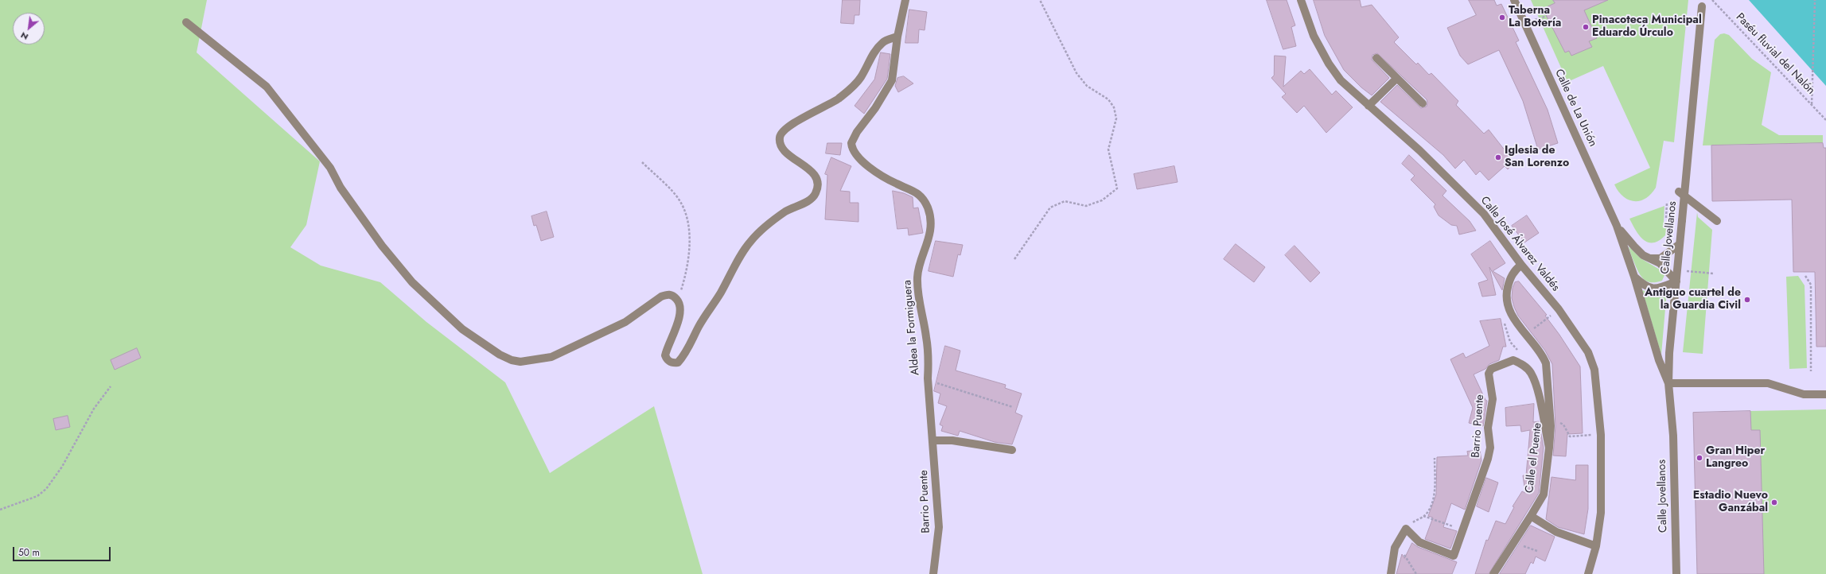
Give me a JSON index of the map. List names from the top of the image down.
{
  "streets": {
    "street": [
      "Calle de La Unión",
      "Calle Jovellanos",
      "Calle José Álvarez Valdés",
      "Aldea la Formiguera",
      "Barrio Puente",
      "Calle el Puente"
    ],
    "path": ["Paséu fluvial del Nalón"]
  },
  "crossings": [
    ["Calle de La Unión", "Calle Jovellanos"],
    ["Calle José Álvarez Valdés", "Calle el Puente"],
    ["Aldea la Formiguera", "Barrio Puente"],
    ["Barrio Puente", "Calle el Puente"]
  ],
  "places": [
    "Taberna La Botería",
    "Pinacoteca Municipal Eduardo Úrculo",
    "Iglesia de San Lorenzo",
    "Antiguo cuartel de la Guardia Civil",
    "Gran Hiper Langreo",
    "Estadio Nuevo Ganzábal"
  ],
  "scale_bar": "50 m",
  "north": "bottom left"
}
